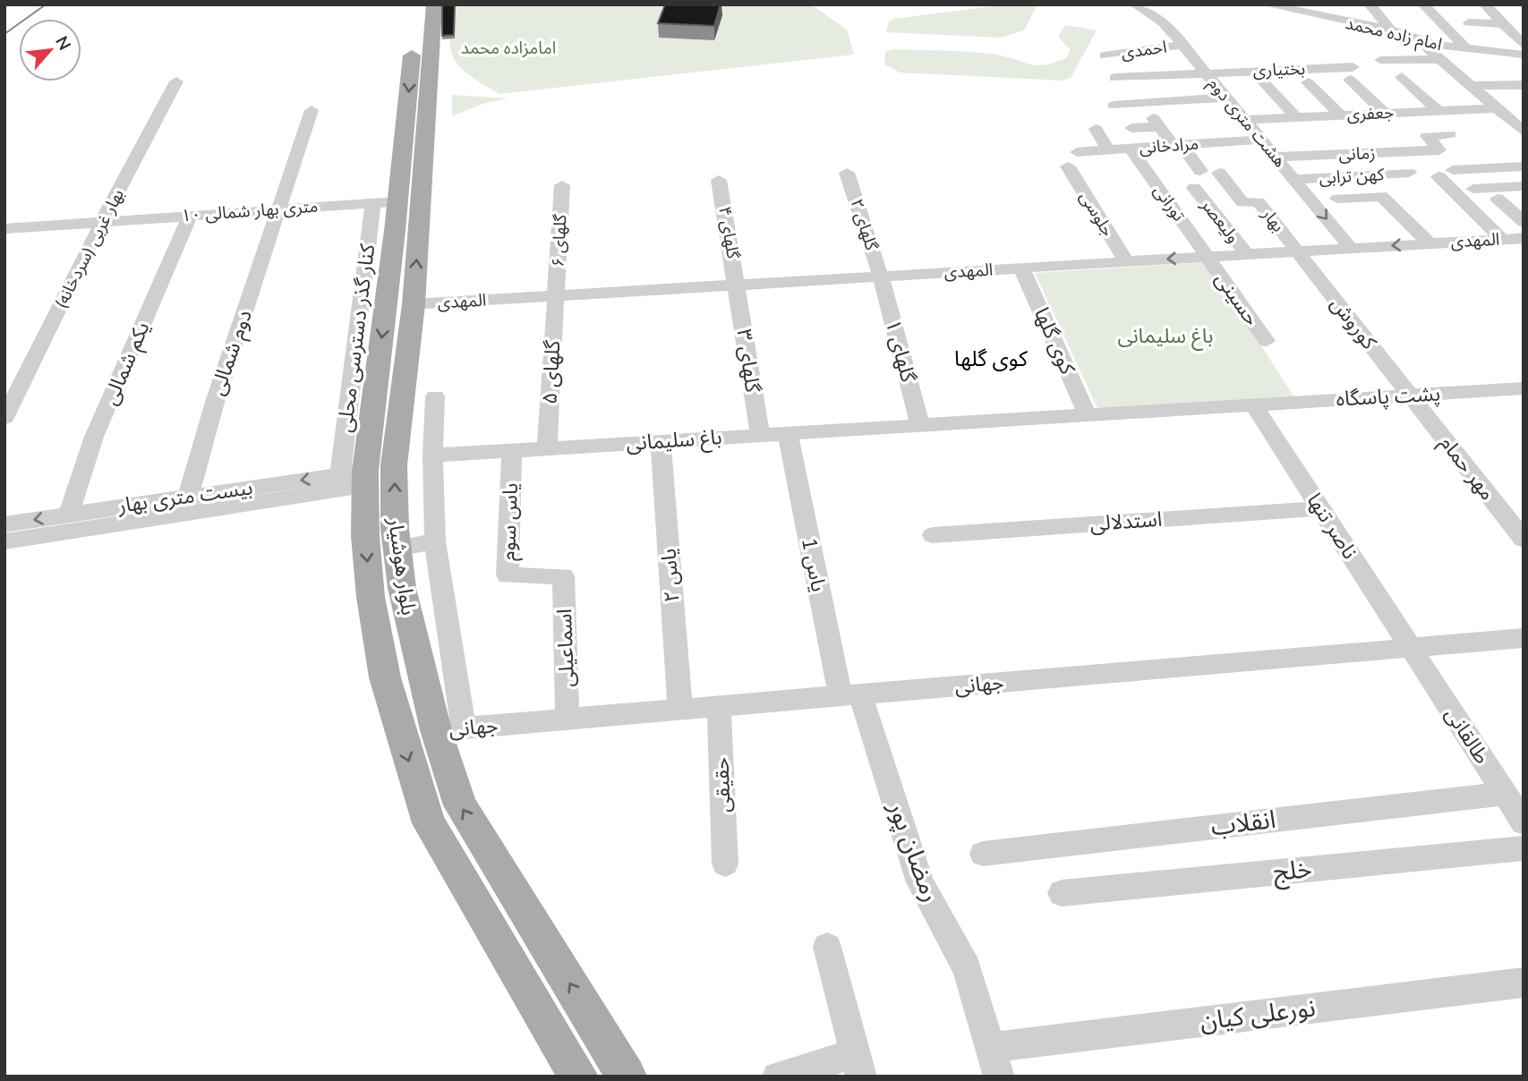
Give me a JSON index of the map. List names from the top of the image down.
{
  "streets": {
    "main road": ["بلوار هوشیار"],
    "street": [
      "امام زاده محمد",
      "احمدی",
      "بختیاری",
      "جعفری",
      "هشت متری دوم",
      "مرادخانی",
      "زمانی",
      "کهن ترابی",
      "تورانی",
      "۱۰ متری بهار شمالی",
      "جلوسی",
      "بهار",
      "ولیعصر",
      "گلهای ۲",
      "گلهای ۴",
      "گلهای ۶",
      "المهدی",
      "بهار غربی (سردخانه)",
      "حسینی",
      "کوروش",
      "کوی گلها",
      "گلهای ۱",
      "دوم شمالی",
      "گلهای ۳",
      "یکم شمالی",
      "گلهای ۵",
      "پشت پاسگاه",
      "باغ سلیمانی",
      "مهر حمام",
      "بیست متری بهار",
      "یاس سوم",
      "استدلالی",
      "ناصر تنها",
      "یاس 1",
      "یاس ۲",
      "اسماعیلی",
      "جهانی",
      "طالقانی",
      "حقیقی",
      "انقلاب",
      "رمضان پور",
      "خلج",
      "نورعلی کیان"
    ]
  },
  "crossings": [
    ["احمدی", "هشت متری دوم"],
    ["بختیاری", "جعفری"],
    ["بختیاری", "هشت متری دوم"],
    ["جعفری", "هشت متری دوم"],
    ["هشت متری دوم", "مرادخانی"],
    ["هشت متری دوم", "زمانی"],
    ["هشت متری دوم", "کهن ترابی"],
    ["هشت متری دوم", "المهدی"],
    ["مرادخانی", "تورانی"],
    ["مرادخانی", "جلوسی"],
    ["تورانی", "المهدی"],
    ["تورانی", "حسینی"],
    ["۱۰ متری بهار شمالی", "بهار غربی (سردخانه)"],
    ["۱۰ متری بهار شمالی", "دوم شمالی"],
    ["۱۰ متری بهار شمالی", "یکم شمالی"],
    ["۱۰ متری بهار شمالی", "بلوار هوشیار"],
    ["جلوسی", "المهدی"],
    ["بهار", "المهدی"],
    ["بهار", "کوروش"],
    ["ولیعصر", "المهدی"],
    ["گلهای ۲", "المهدی"],
    ["گلهای ۲", "گلهای ۱"],
    ["گلهای ۴", "المهدی"],
    ["گلهای ۴", "گلهای ۳"],
    ["گلهای ۶", "المهدی"],
    ["گلهای ۶", "گلهای ۵"],
    ["المهدی", "حسینی"],
    ["المهدی", "کوروش"],
    ["المهدی", "کوی گلها"],
    ["المهدی", "گلهای ۱"],
    ["المهدی", "گلهای ۳"],
    ["المهدی", "گلهای ۵"],
    ["المهدی", "بلوار هوشیار"],
    ["کوروش", "پشت پاسگاه"],
    ["کوروش", "مهر حمام"],
    ["کوی گلها", "باغ سلیمانی"],
    ["گلهای ۱", "باغ سلیمانی"],
    ["دوم شمالی", "بیست متری بهار"],
    ["گلهای ۳", "باغ سلیمانی"],
    ["یکم شمالی", "بیست متری بهار"],
    ["گلهای ۵", "باغ سلیمانی"],
    ["پشت پاسگاه", "باغ سلیمانی"],
    ["پشت پاسگاه", "مهر حمام"],
    ["پشت پاسگاه", "ناصر تنها"],
    ["باغ سلیمانی", "یاس سوم"],
    ["باغ سلیمانی", "ناصر تنها"],
    ["باغ سلیمانی", "یاس 1"],
    ["باغ سلیمانی", "یاس ۲"],
    ["بیست متری بهار", "بلوار هوشیار"],
    ["یاس سوم", "اسماعیلی"],
    ["استدلالی", "ناصر تنها"],
    ["ناصر تنها", "جهانی"],
    ["ناصر تنها", "طالقانی"],
    ["یاس 1", "جهانی"],
    ["یاس 1", "رمضان پور"],
    ["بلوار هوشیار", "جهانی"],
    ["یاس ۲", "جهانی"],
    ["اسماعیلی", "جهانی"],
    ["جهانی", "طالقانی"],
    ["جهانی", "حقیقی"],
    ["جهانی", "رمضان پور"],
    ["طالقانی", "انقلاب"],
    ["رمضان پور", "نورعلی کیان"]
  ],
  "districts": ["کوی گلها"],
  "parks": ["امامزاده محمد", "باغ سلیمانی"],
  "north": "top right"
}
